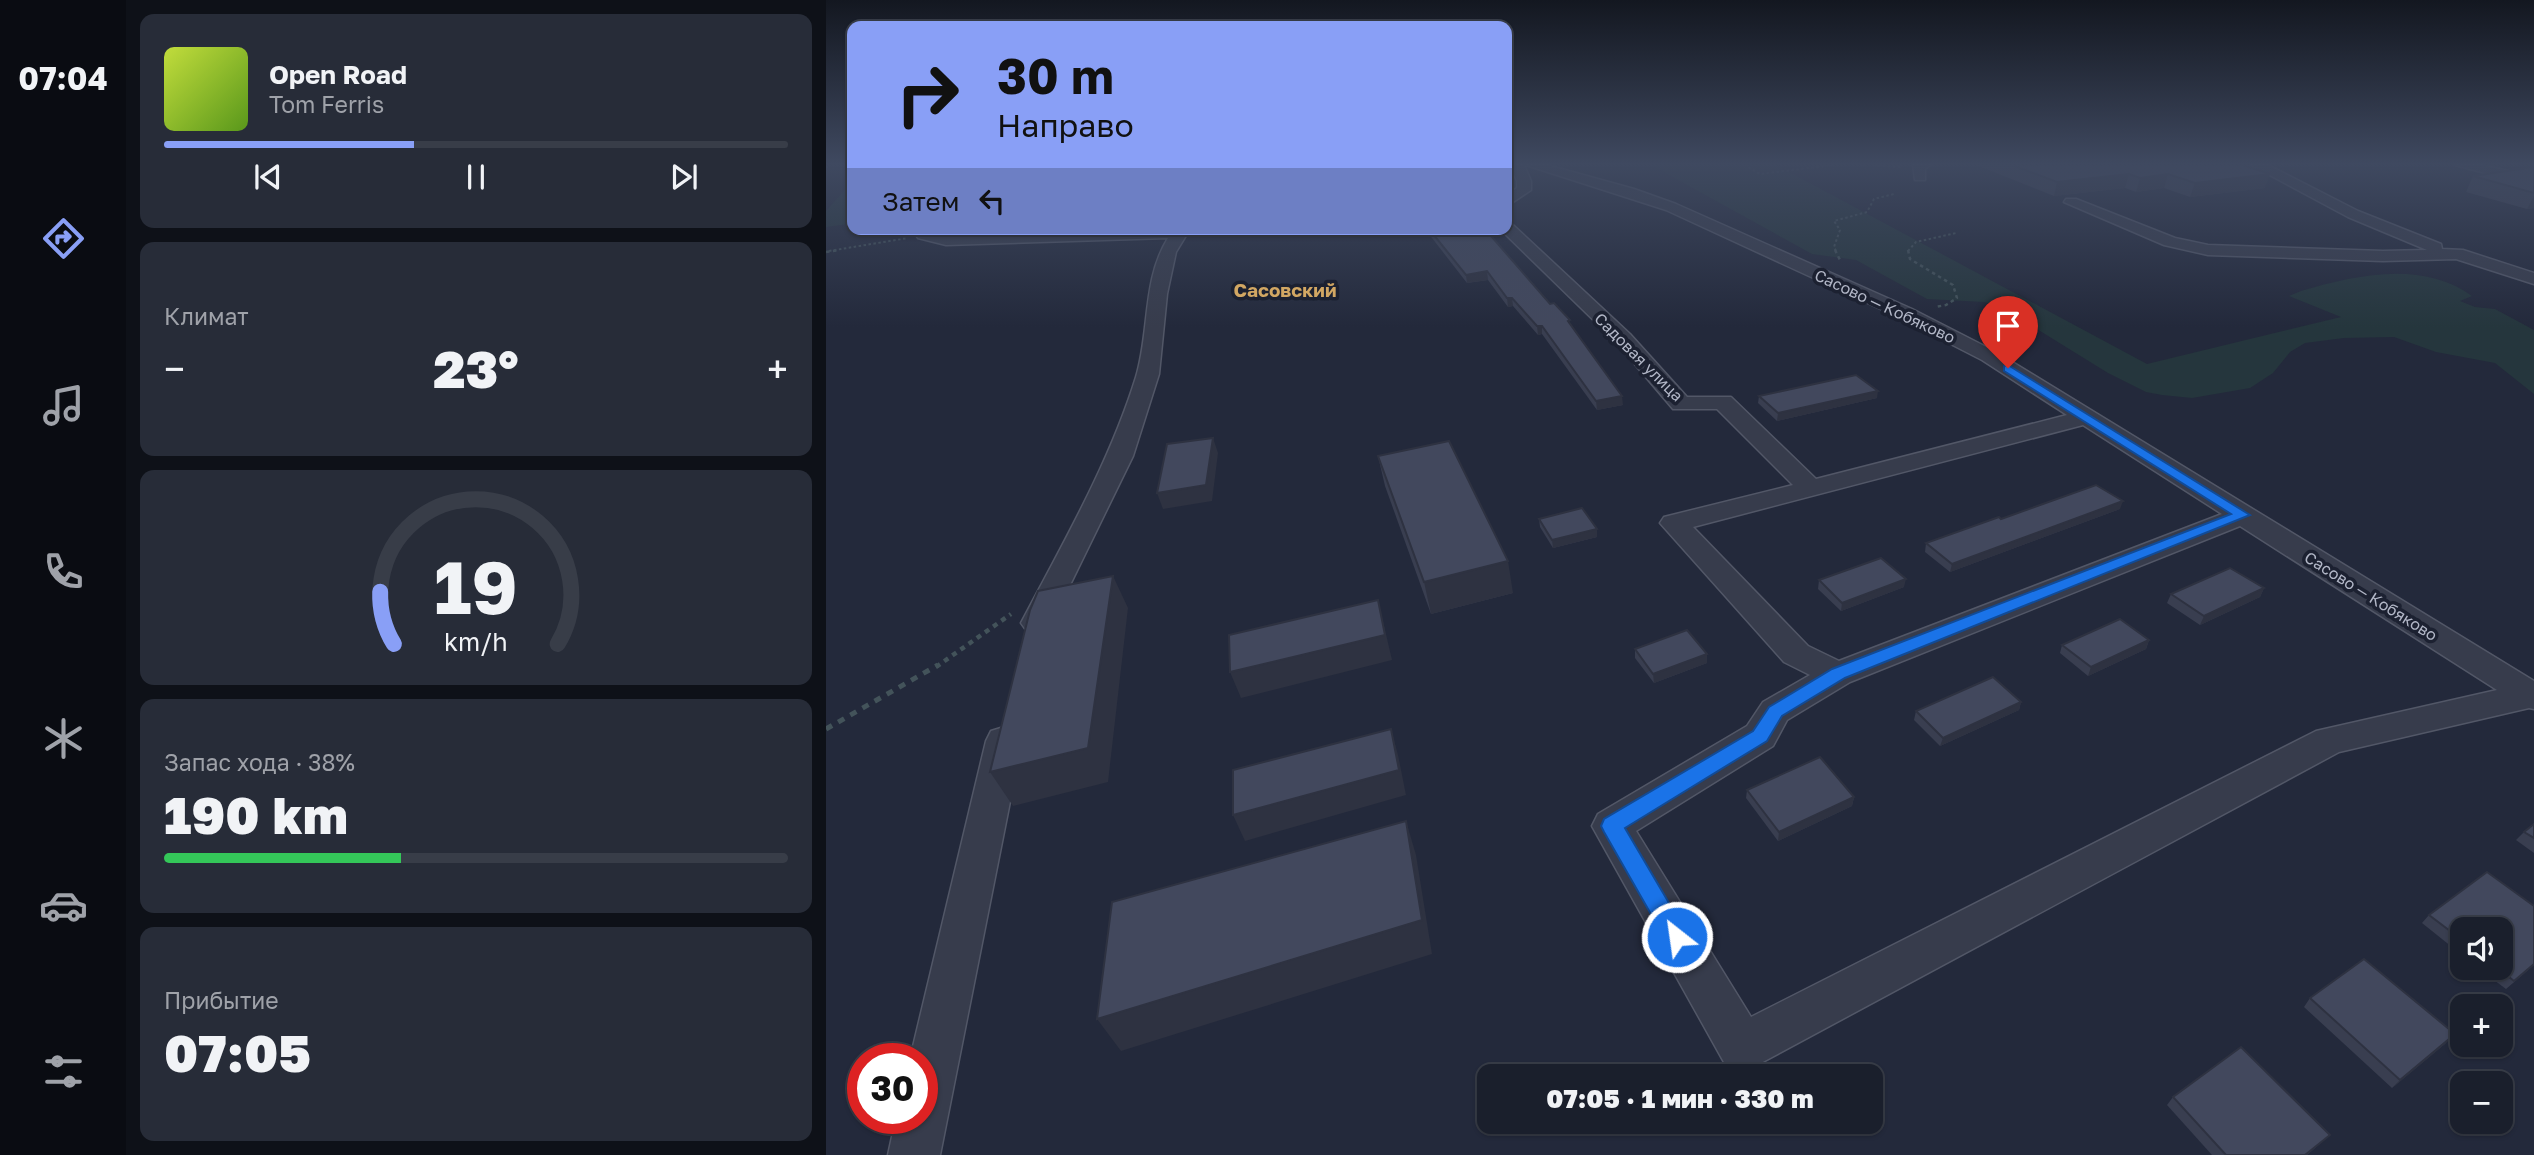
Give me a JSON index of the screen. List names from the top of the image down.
{
  "streets": {
    "street": ["Сасово — Кобяково", "Садовая улица"]
  },
  "districts": ["Сасовский"],
  "page": {
    "tabs": "07:04",
    "turn": ["30 m", "Направо"],
    "song": ["Open Road", "Tom Ferris"],
    "then": "Затем",
    "tile": [
      "Климат",
      ["Запас хода · 38%", "190 km"],
      ["Прибытие", "07:05"]
    ],
    "heat": ["−", "23°", "+"],
    "map_buttons": ["+", "−"],
    "limit": "30",
    "trip": "07:05 · 1 мин · 330 m",
    "gauge": ["19", "km/h"]
  }
}
